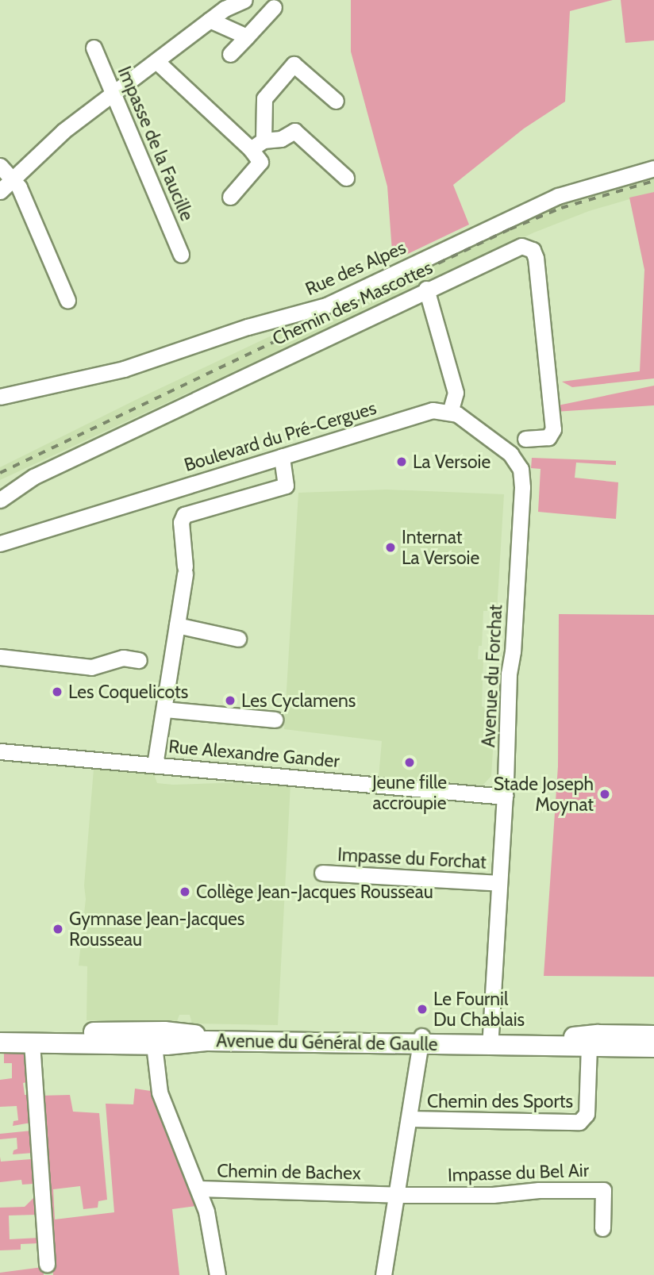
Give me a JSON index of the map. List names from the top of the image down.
{
  "streets": {
    "main road": ["Avenue du Général de Gaulle"],
    "street": [
      "Impasse de la Faucille",
      "Rue des Alpes",
      "Chemin des Mascottes",
      "Boulevard du Pré-Cergues",
      "Avenue du Forchat",
      "Rue Alexandre Gander",
      "Impasse du Forchat",
      "Chemin des Sports",
      "Chemin de Bachex",
      "Impasse du Bel Air"
    ]
  },
  "crossings": [
    ["Boulevard du Pré-Cergues", "Avenue du Forchat"],
    ["Avenue du Forchat", "Rue Alexandre Gander"],
    ["Avenue du Forchat", "Impasse du Forchat"],
    ["Avenue du Forchat", "Avenue du Général de Gaulle"],
    ["Avenue du Général de Gaulle", "Chemin des Sports"],
    ["Avenue du Général de Gaulle", "Chemin de Bachex"],
    ["Chemin de Bachex", "Impasse du Bel Air"]
  ],
  "places": [
    "La Versoie",
    "Internat La Versoie",
    "Les Coquelicots",
    "Les Cyclamens",
    "Jeune fille accroupie",
    "Stade Joseph Moynat",
    "Collège Jean-Jacques Rousseau",
    "Gymnase Jean-Jacques Rousseau",
    "Le Fournil Du Chablais"
  ]
}
